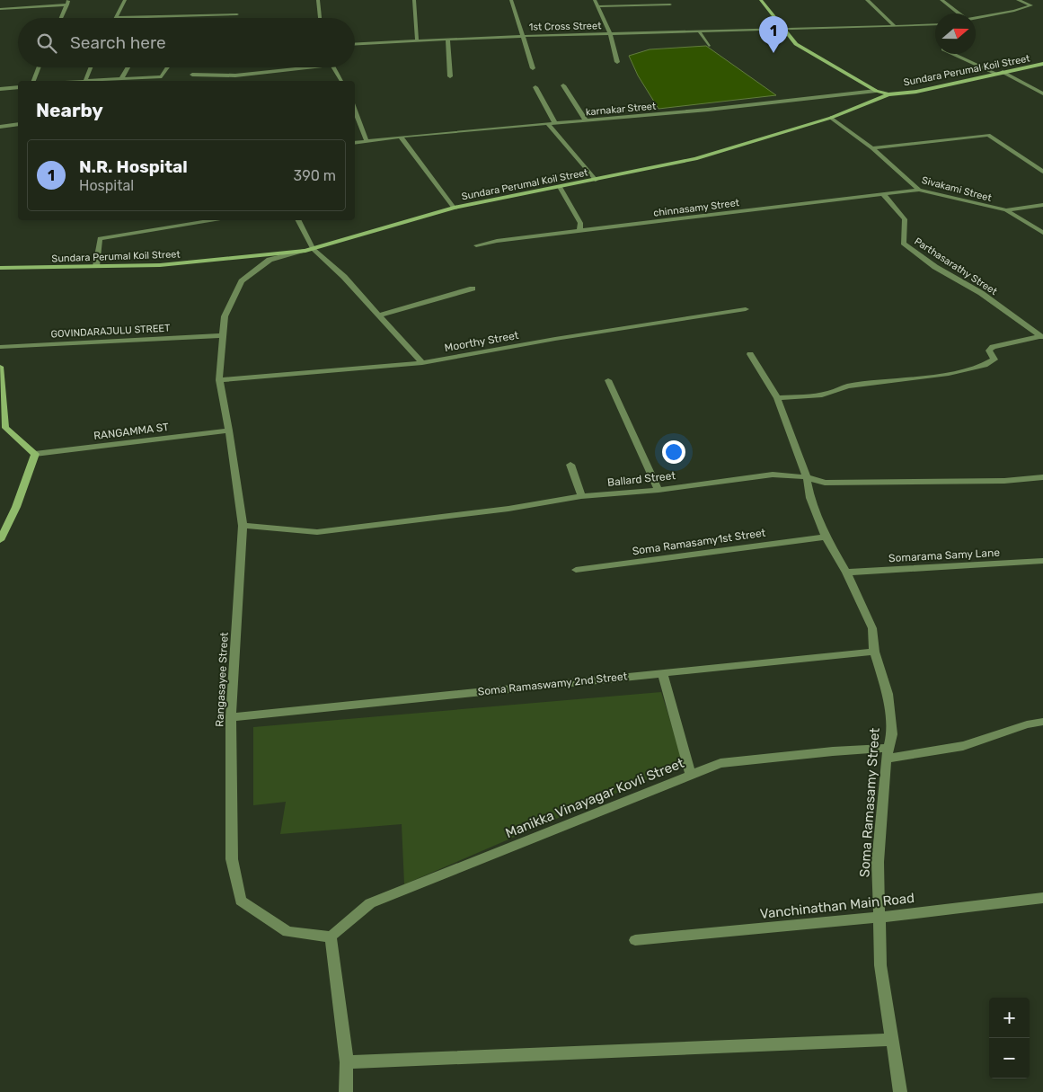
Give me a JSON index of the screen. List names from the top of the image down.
{
  "streets": {
    "street": [
      "1st Cross Street",
      "Sundara Perumal Koil Street",
      "karnakar Street",
      "Sivakami Street",
      "chinnasamy Street",
      "Parthasarathy Street",
      "GOVINDARAJULU STREET",
      "Moorthy Street",
      "RANGAMMA ST",
      "Ballard Street",
      "Soma Ramasamy1st Street",
      "Somarama Samy Lane",
      "Rangasayee Street",
      "Soma Ramaswamy 2nd Street",
      "Manikka Vinayagar Kovli Street",
      "Soma Ramasamy Street",
      "Vanchinathan Main Road"
    ]
  },
  "crossings": [
    ["Sundara Perumal Koil Street", "Sivakami Street"],
    ["Sundara Perumal Koil Street", "Rangasayee Street"],
    ["Sivakami Street", "chinnasamy Street"],
    ["chinnasamy Street", "Parthasarathy Street"],
    ["GOVINDARAJULU STREET", "Rangasayee Street"],
    ["Moorthy Street", "Rangasayee Street"],
    ["RANGAMMA ST", "Rangasayee Street"],
    ["Ballard Street", "Rangasayee Street"],
    ["Ballard Street", "Soma Ramasamy Street"],
    ["Soma Ramasamy1st Street", "Soma Ramasamy Street"],
    ["Somarama Samy Lane", "Soma Ramasamy Street"],
    ["Rangasayee Street", "Soma Ramaswamy 2nd Street"],
    ["Rangasayee Street", "Manikka Vinayagar Kovli Street"],
    ["Soma Ramaswamy 2nd Street", "Soma Ramasamy Street"],
    ["Manikka Vinayagar Kovli Street", "Soma Ramasamy Street"],
    ["Soma Ramasamy Street", "Vanchinathan Main Road"]
  ],
  "north": "right",
  "page": {
    "pins": "1",
    "search": "Search here",
    "heading": "Nearby",
    "list": [
      {
        "mark": "1",
        "name": "N.R. Hospital",
        "note": "Hospital",
        "value": "390 m"
      }
    ],
    "map_buttons": ["+", "−"]
  }
}
